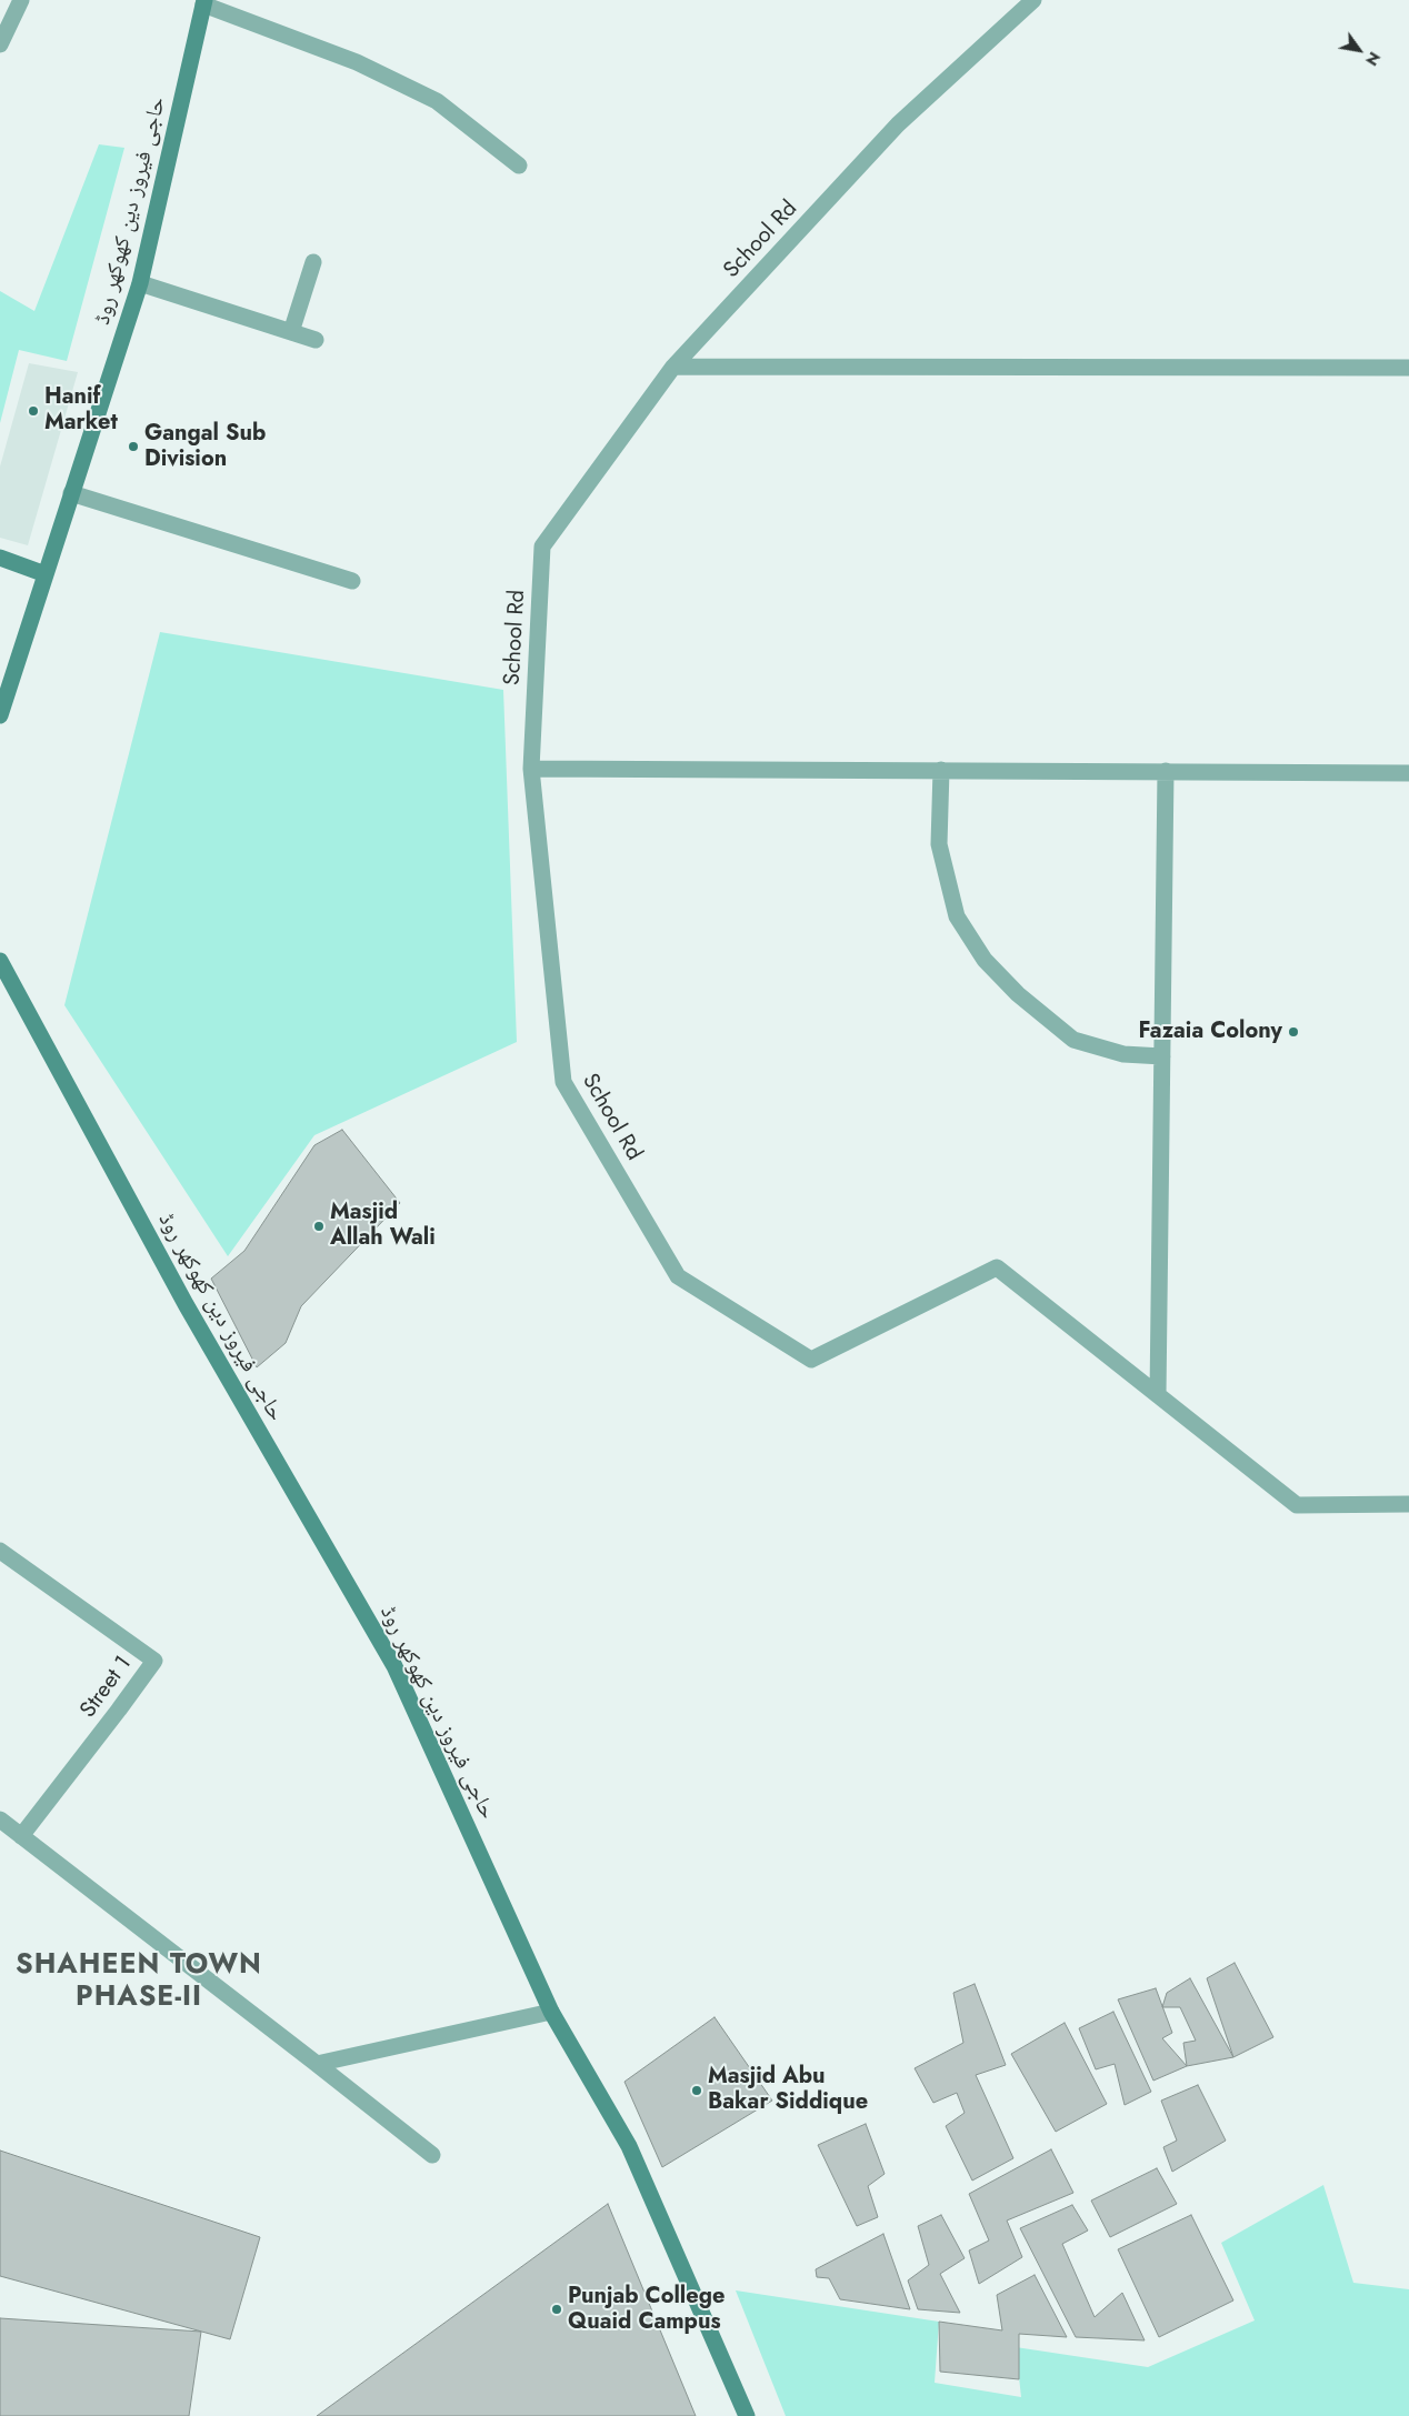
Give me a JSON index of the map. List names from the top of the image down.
{
  "streets": {
    "street": ["حاجی فیروز دین کھوکھر روڈ", "School Rd", "Street 1"]
  },
  "districts": ["SHAHEEN TOWN PHASE-II"],
  "places": [
    "Hanif Market",
    "Gangal Sub Division",
    "Fazaia Colony",
    "Masjid Allah Wali",
    "Masjid Abu Bakar Siddique",
    "Punjab College Quaid Campus"
  ],
  "north": "bottom right"
}
